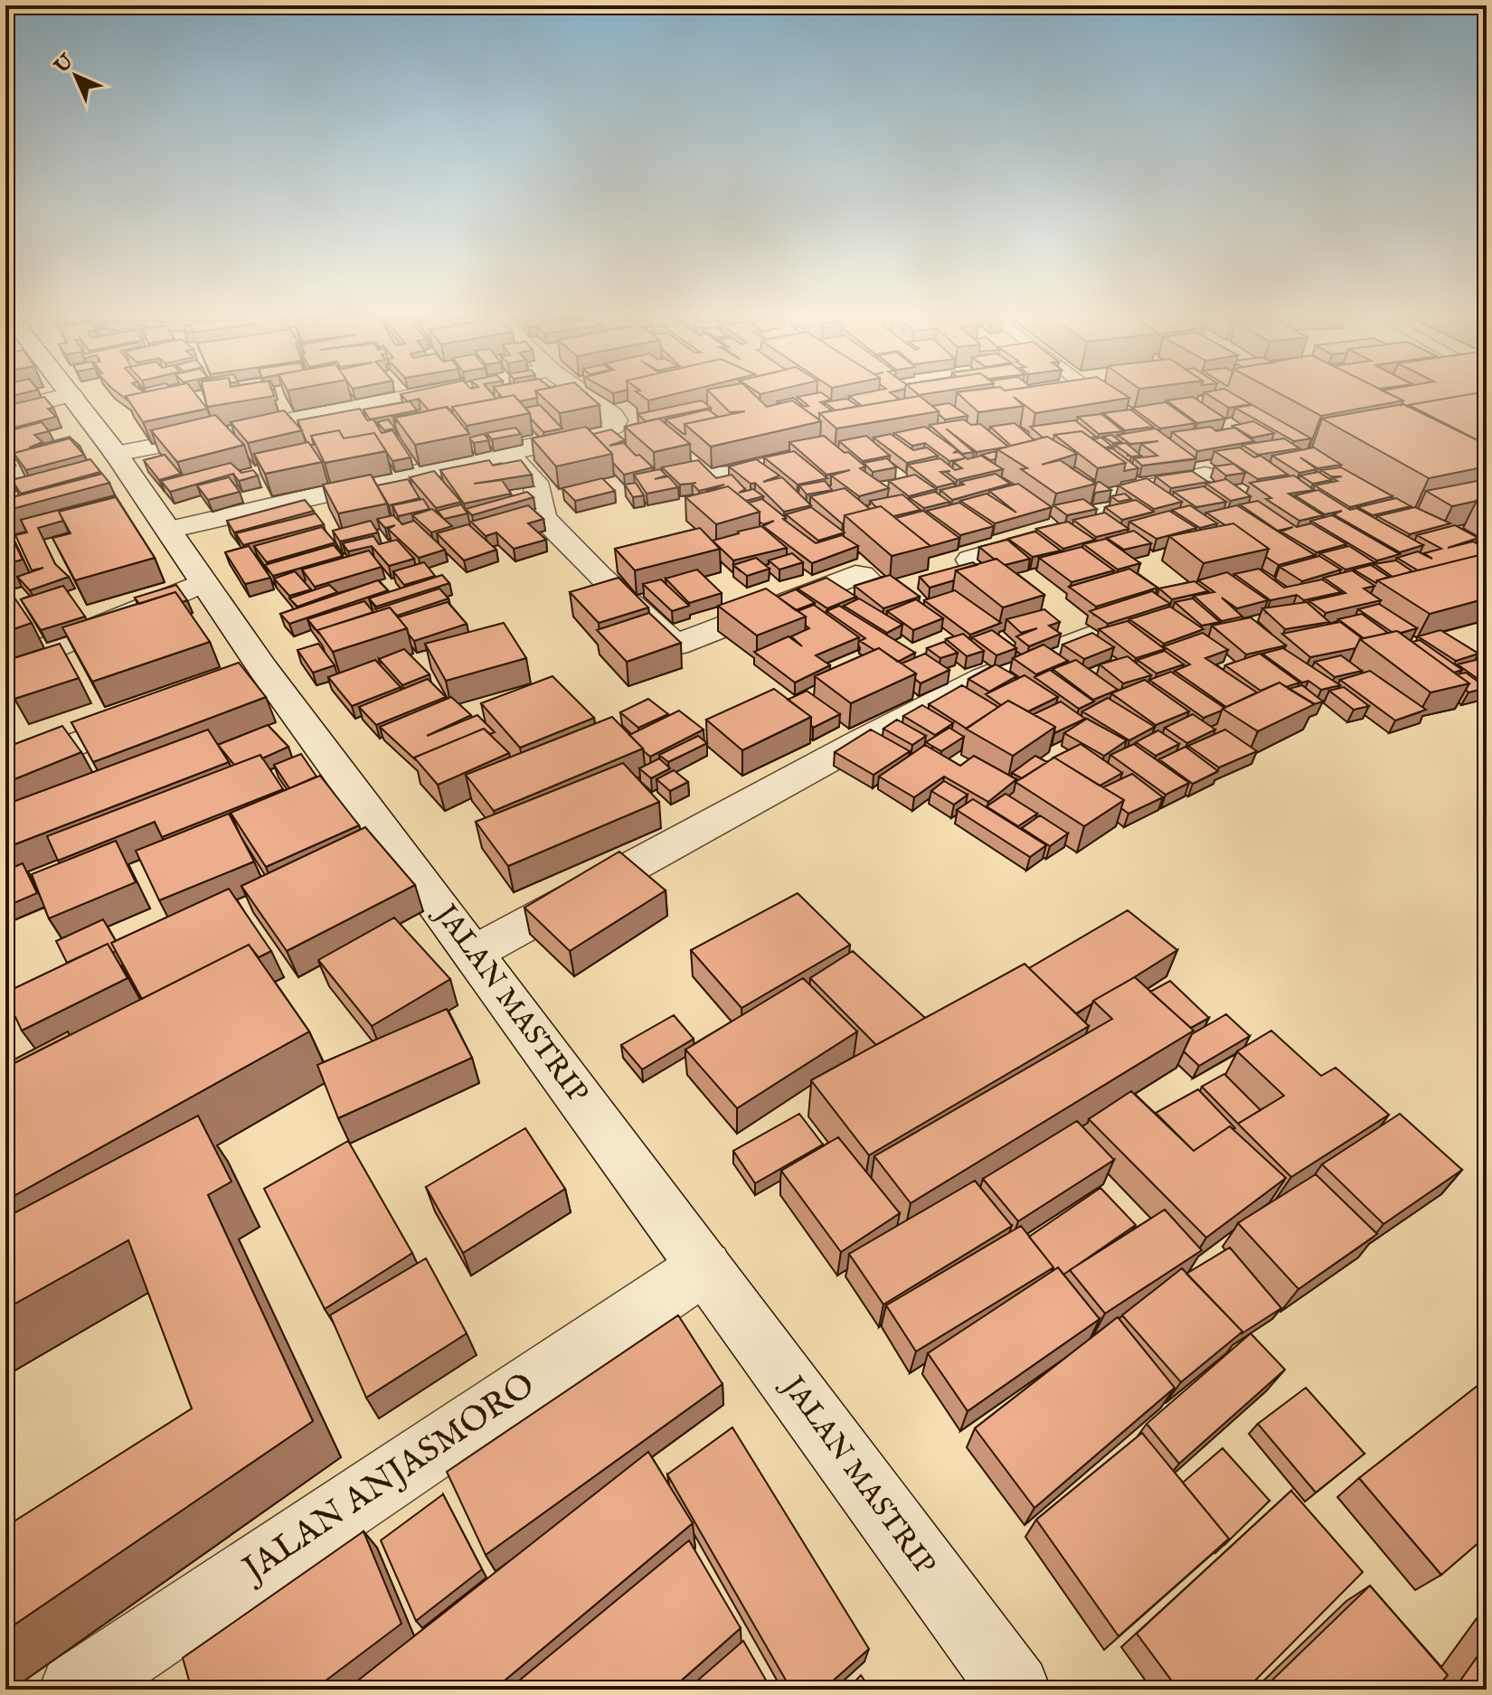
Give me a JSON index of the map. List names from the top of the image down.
{
  "streets": {
    "street": ["JALAN MASTRIP", "JALAN ANJASMORO"]
  },
  "crossings": [
    ["JALAN MASTRIP", "JALAN ANJASMORO"]
  ],
  "north": "top left"
}
